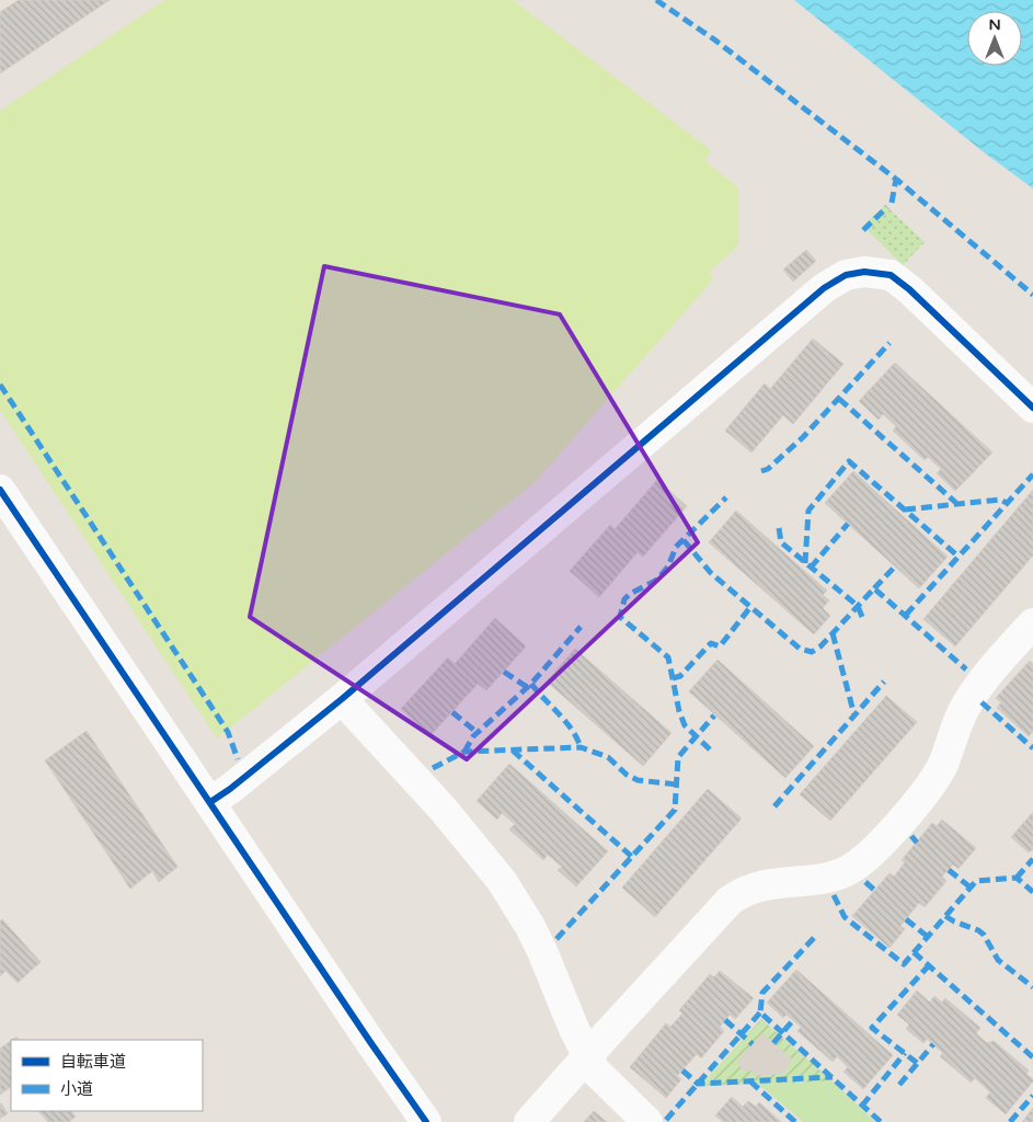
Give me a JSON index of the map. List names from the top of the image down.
{
  "legend": ["自転車道", "小道"],
  "north": "top"
}
